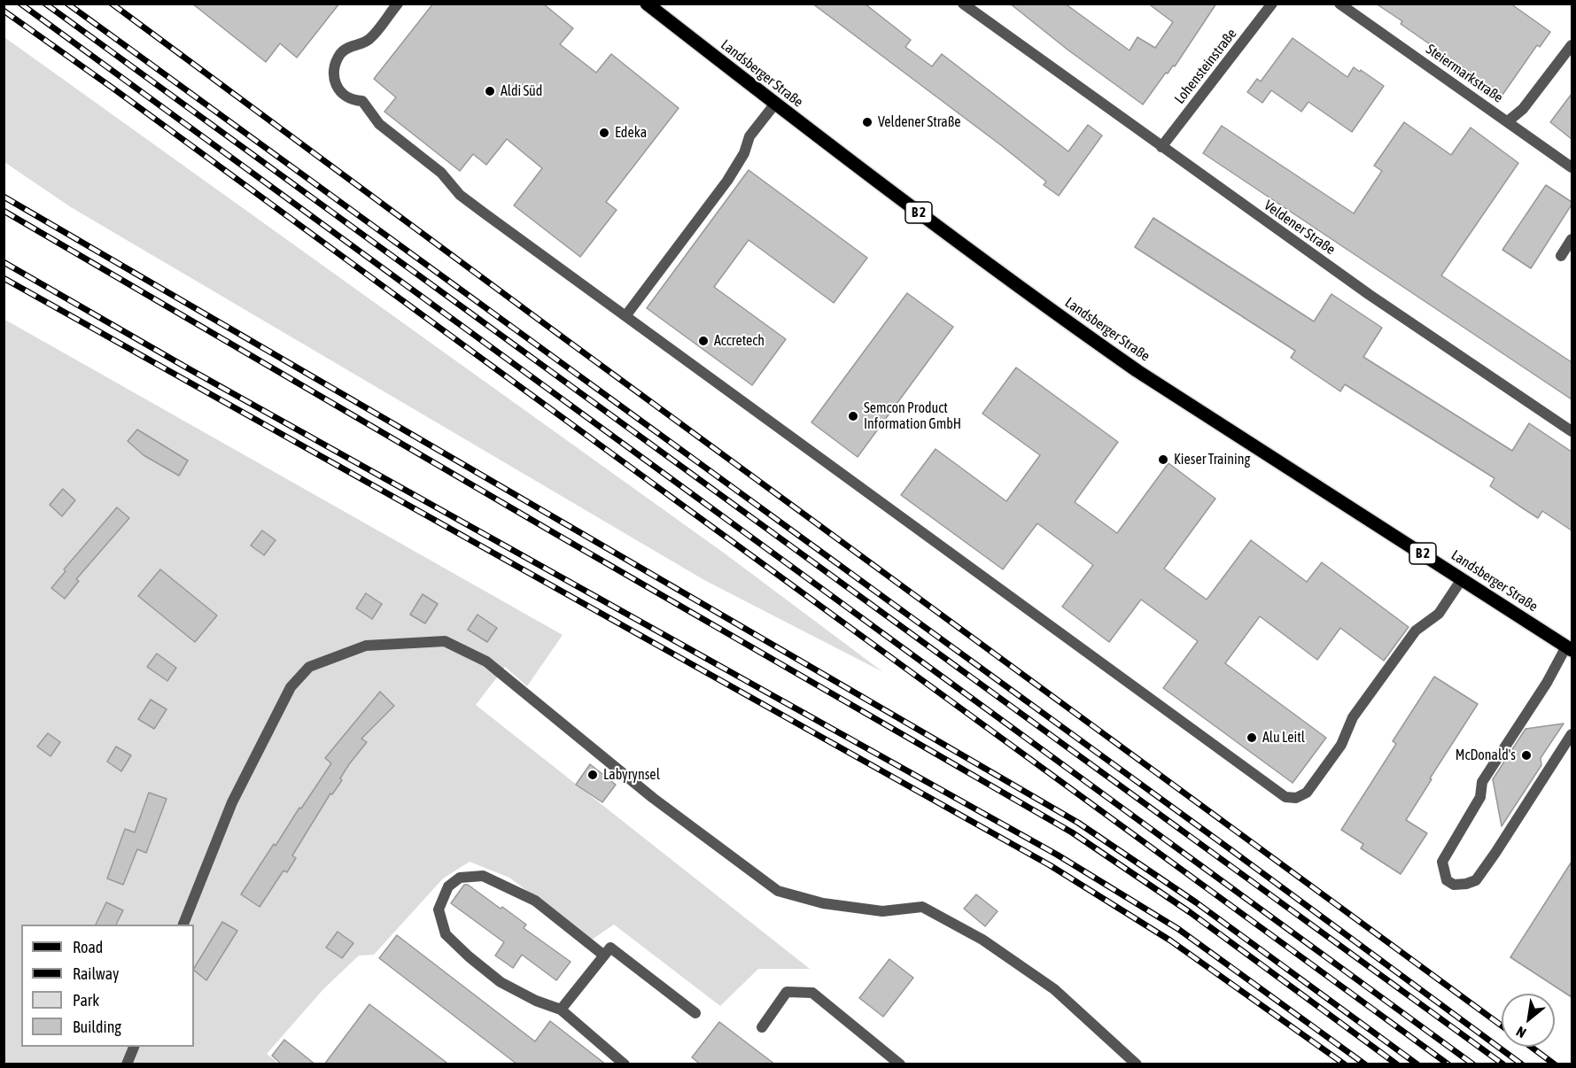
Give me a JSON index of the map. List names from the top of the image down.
{
  "streets": {
    "main road": ["Landsberger Straße", "B 2"],
    "street": ["Lohensteinstraße", "Steiermarkstraße", "Veldener Straße"]
  },
  "crossings": [
    ["Lohensteinstraße", "Veldener Straße"]
  ],
  "places": [
    "Aldi Süd",
    "Veldener Straße",
    "Edeka",
    "Accretech",
    "Semcon Product Information GmbH",
    "Kieser Training",
    "Alu Leitl",
    "McDonald's",
    "Labyrynsel"
  ],
  "legend": [
    "Road",
    "Railway",
    "Park",
    "Building"
  ],
  "north": "bottom left"
}
